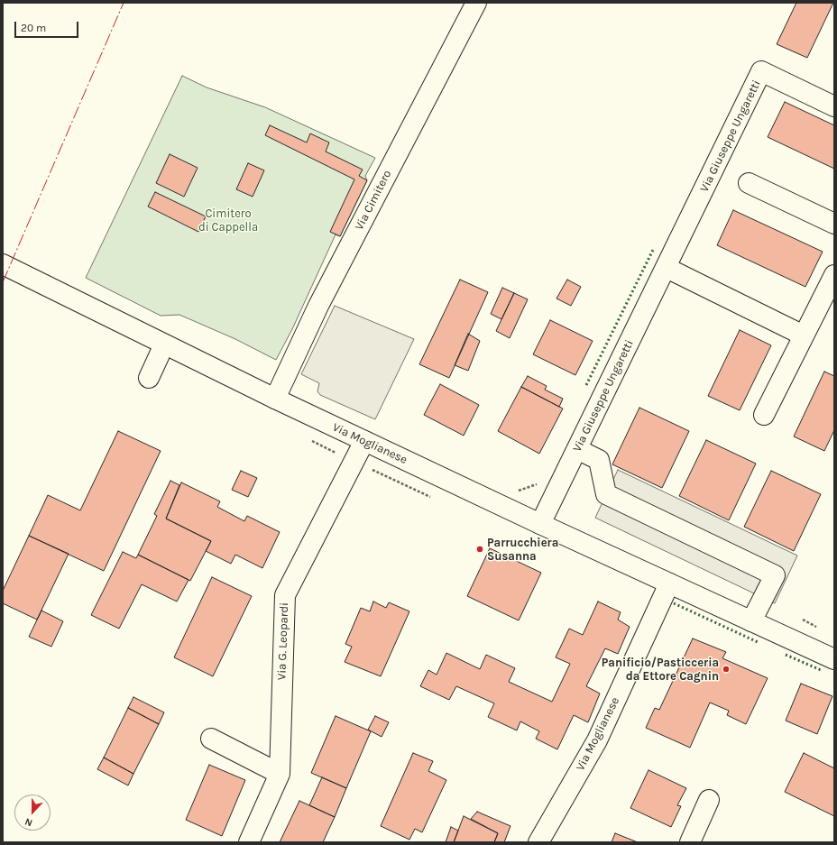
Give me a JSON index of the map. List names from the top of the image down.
{
  "streets": {
    "street": [
      "Via Giuseppe Ungaretti",
      "Via Cimitero",
      "Via Moglianese",
      "Via G. Leopardi"
    ]
  },
  "crossings": [
    ["Via Giuseppe Ungaretti", "Via Moglianese"],
    ["Via Cimitero", "Via Moglianese"],
    ["Via Moglianese", "Via G. Leopardi"]
  ],
  "parks": ["Cimitero di Cappella"],
  "places": ["Parrucchiera Susanna", "Panificio/Pasticceria da Ettore Cagnin"],
  "scale_bar": "20 m",
  "north": "bottom"
}
